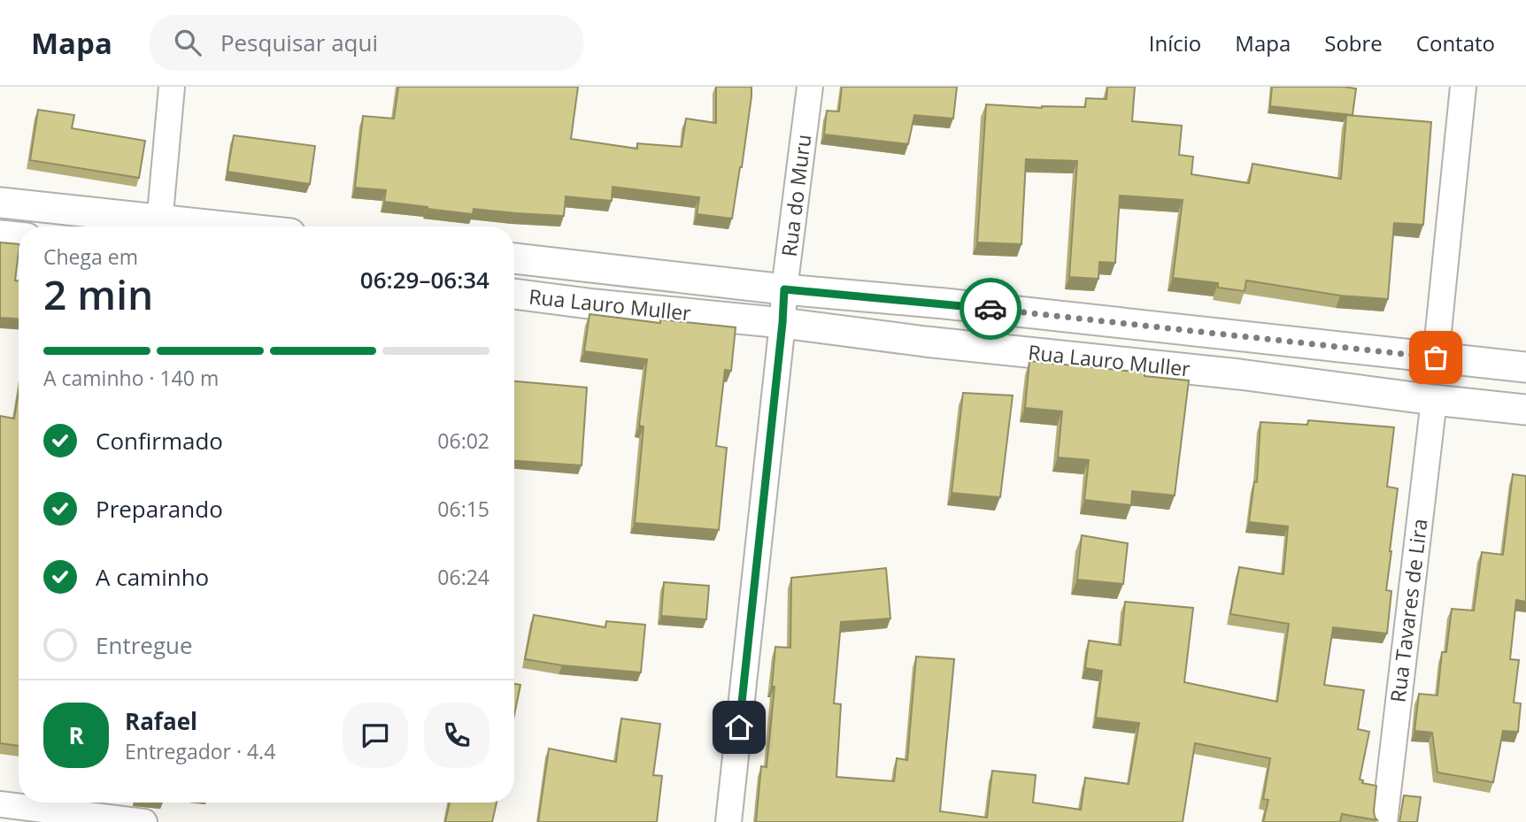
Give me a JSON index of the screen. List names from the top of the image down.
{
  "streets": {
    "street": ["Rua do Muru", "Rua Lauro Muller", "Rua Tavares de Lira"]
  },
  "crossings": [
    ["Rua do Muru", "Rua Lauro Muller"],
    ["Rua Lauro Muller", "Rua Tavares de Lira"]
  ],
  "page": {
    "header": "Mapa",
    "search": "Pesquisar aqui",
    "nav": [
      "Início",
      "Mapa",
      "Sobre",
      "Contato"
    ],
    "heading": ["2 min", "Chega em", "06:29–06:34"],
    "panel": ["Rafael", "Entregador · 4.4"],
    "bar": "A caminho · 140 m",
    "list": [
      ["Confirmado", "06:02"],
      ["Preparando", "06:15"],
      ["A caminho", "06:24"],
      "Entregue"
    ],
    "round": "R"
  }
}
